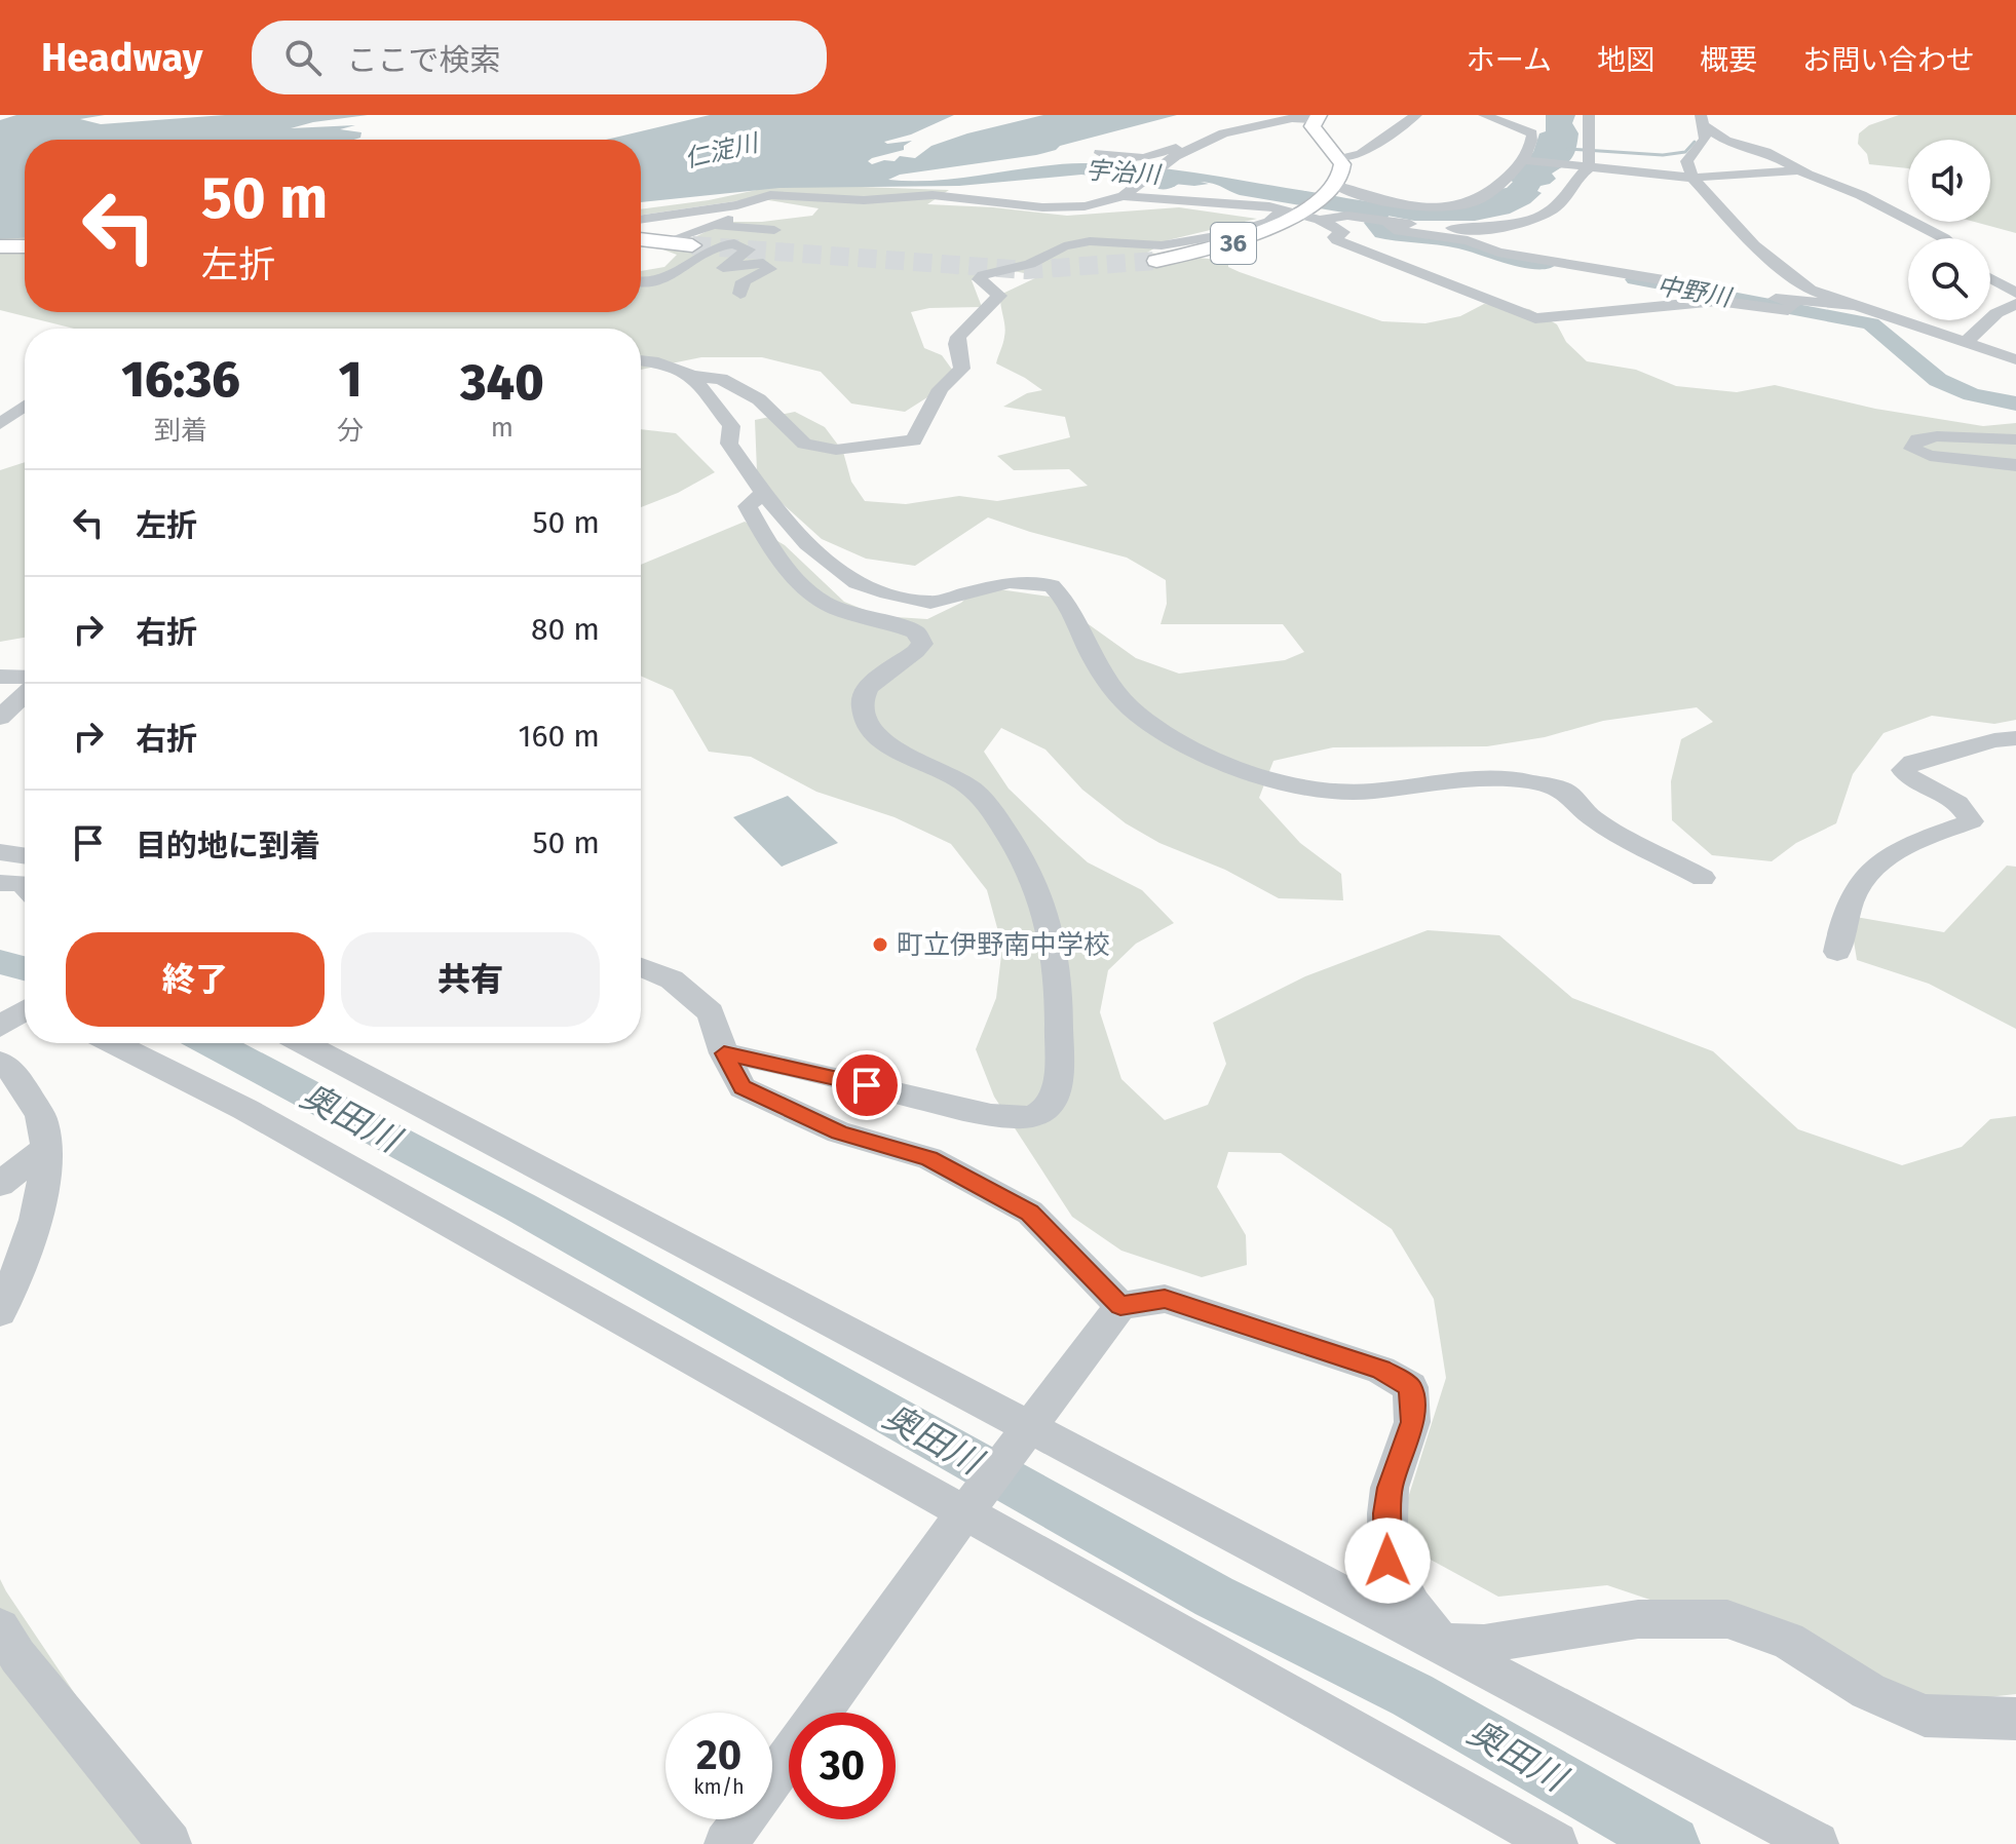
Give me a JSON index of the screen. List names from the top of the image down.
{
  "streets": {
    "main road": ["36"]
  },
  "water": [
    "仁淀川",
    "宇治川",
    "中野川",
    "奥田川"
  ],
  "places": ["町立伊野南中学校"],
  "page": {
    "header": "Headway",
    "search": "ここで検索",
    "nav": [
      "ホーム",
      "地図",
      "概要",
      "お問い合わせ"
    ],
    "turn": ["50 m", "左折"],
    "eta": [
      "16:36",
      "到着",
      "1",
      "分",
      "340",
      "m"
    ],
    "list": [
      {
        "name": "左折",
        "value": "50 m"
      },
      {
        "name": "右折",
        "value": "80 m"
      },
      {
        "name": "右折",
        "value": "160 m"
      },
      {
        "name": "目的地に到着",
        "value": "50 m"
      }
    ],
    "buttons": ["終了", "共有"],
    "speed": "20 km/h",
    "limit": "30"
  }
}
